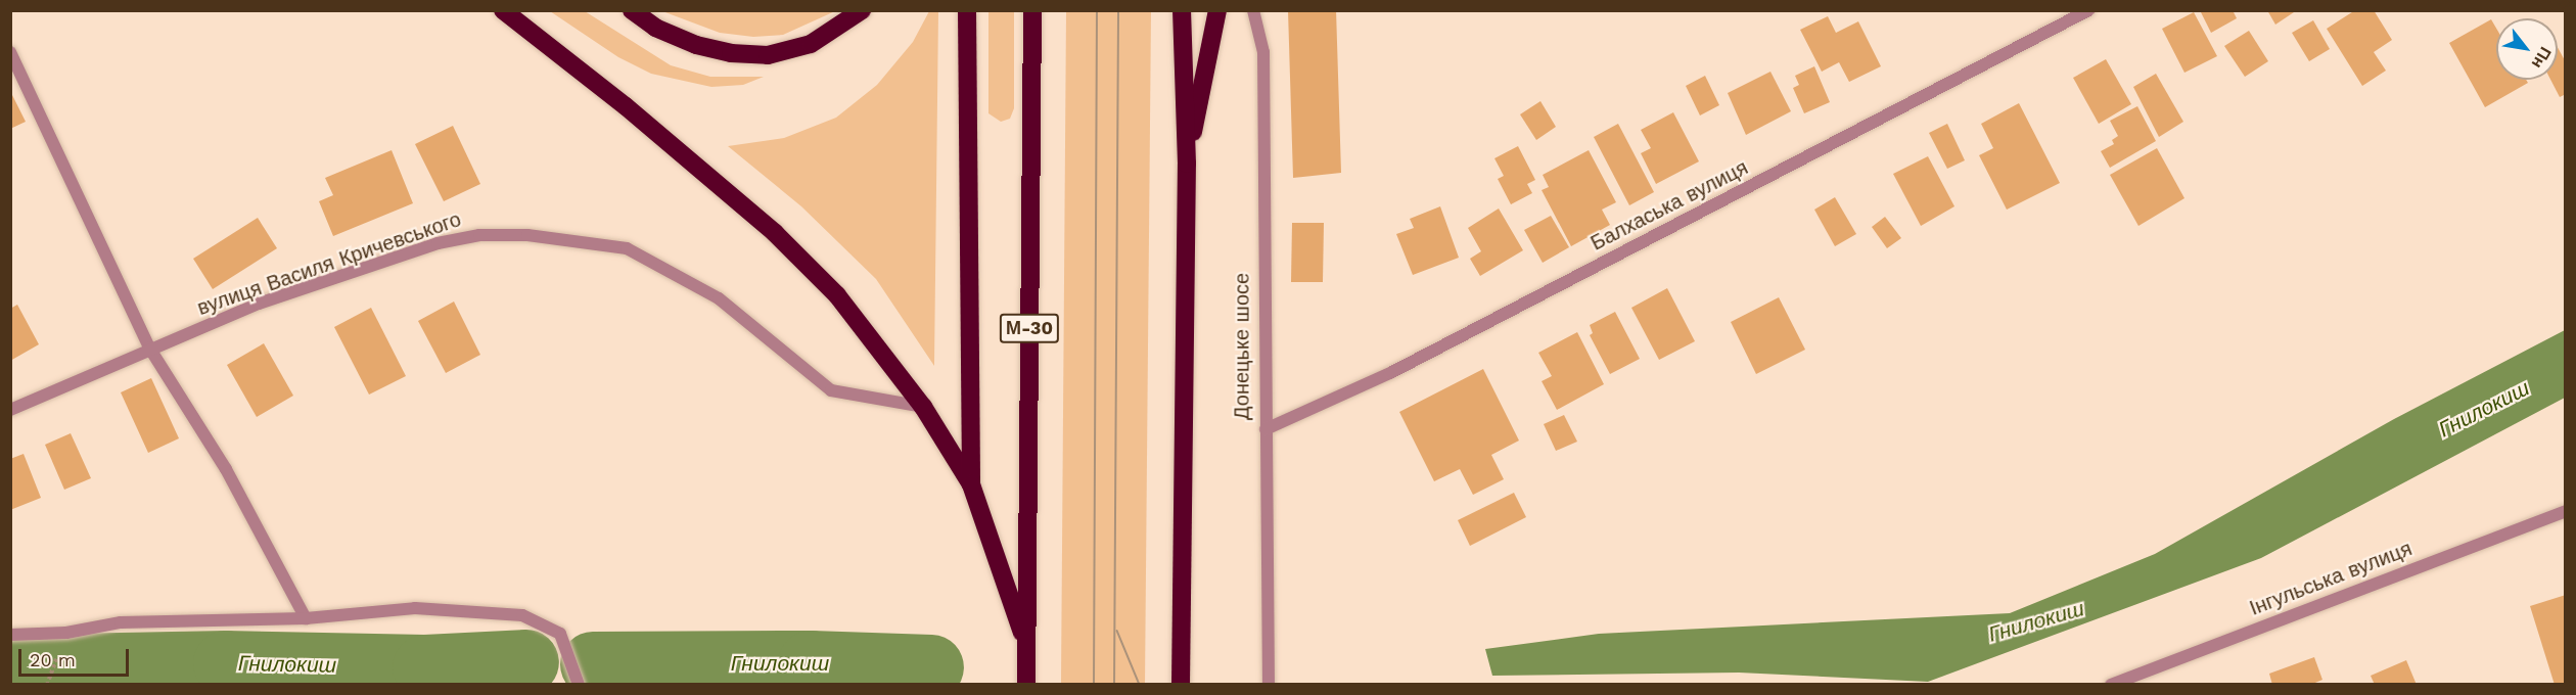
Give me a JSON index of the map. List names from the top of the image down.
{
  "streets": {
    "highway": ["М-30"],
    "street": [
      "Балхаська вулиця",
      "вулиця Василя Кричевського",
      "Донецьке шосе",
      "Інгульська вулиця"
    ]
  },
  "crossings": [
    ["Балхаська вулиця", "Донецьке шосе"]
  ],
  "water": ["Гнилокиш"],
  "scale_bar": "20 m",
  "north": "bottom right"
}
